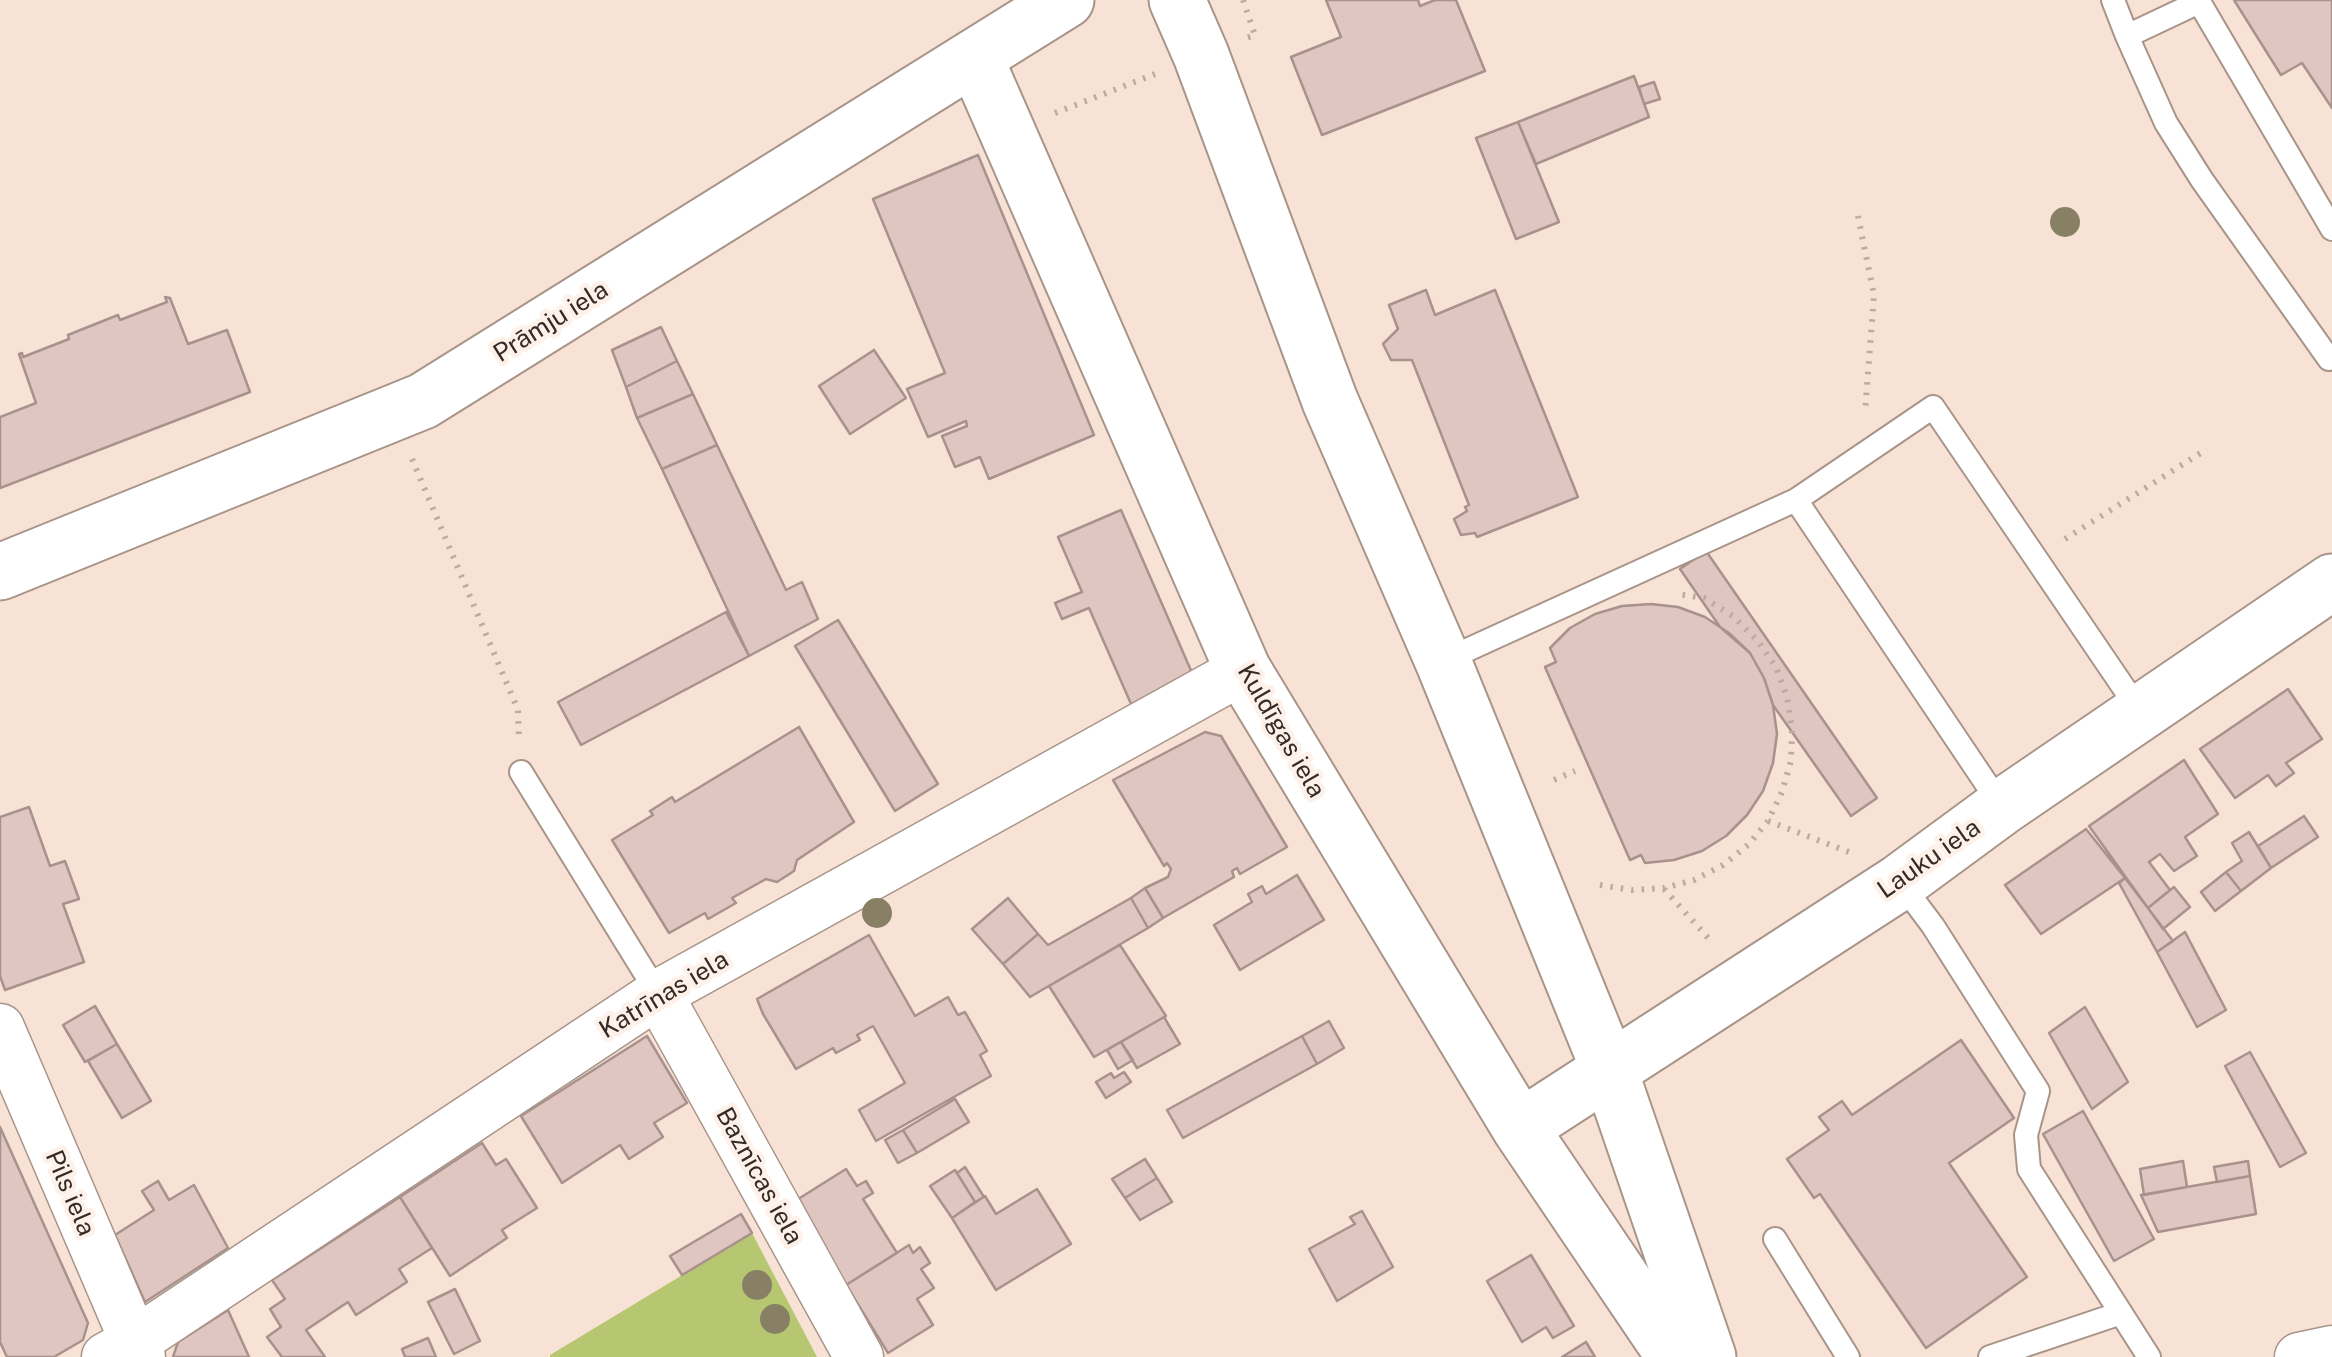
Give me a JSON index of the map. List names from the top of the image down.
{
  "streets": {
    "street": [
      "Prāmju iela",
      "Kuldīgas iela",
      "Lauku iela",
      "Katrīnas iela",
      "Baznīcas iela",
      "Pils iela"
    ]
  },
  "crossings": [
    ["Prāmju iela", "Kuldīgas iela"],
    ["Kuldīgas iela", "Lauku iela"],
    ["Kuldīgas iela", "Katrīnas iela"],
    ["Katrīnas iela", "Baznīcas iela"],
    ["Katrīnas iela", "Pils iela"]
  ]
}
